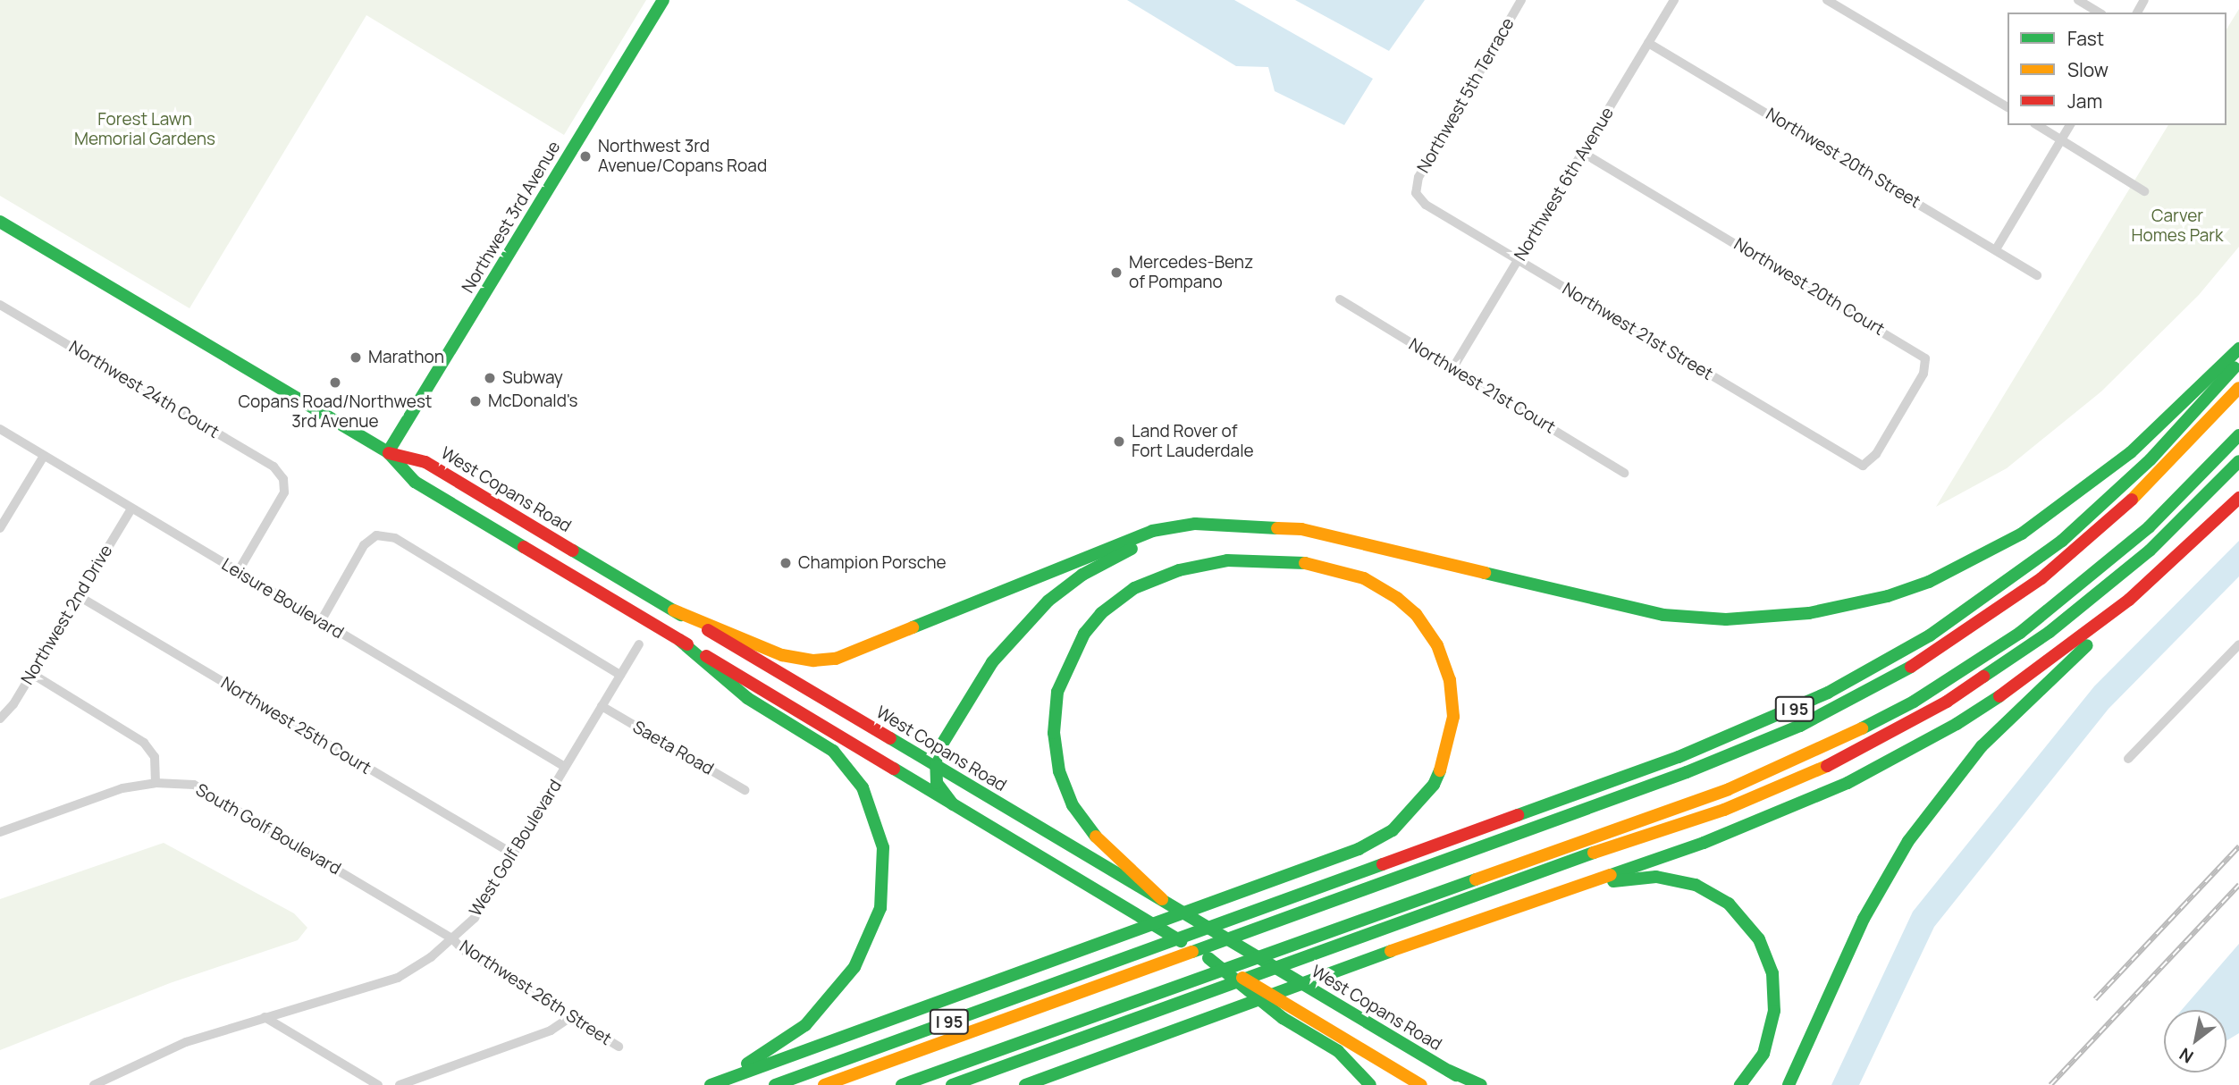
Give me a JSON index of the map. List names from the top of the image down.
{
  "streets": {
    "main road": ["Northwest 3rd Avenue", "West Copans Road", "I 95"],
    "street": [
      "Northwest 5th Terrace",
      "Northwest 20th Street",
      "Northwest 6th Avenue",
      "Northwest 20th Court",
      "Northwest 21st Street",
      "Northwest 21st Court",
      "Northwest 24th Court",
      "Leisure Boulevard",
      "Northwest 2nd Drive",
      "Northwest 25th Court",
      "Saeta Road",
      "South Golf Boulevard",
      "West Golf Boulevard",
      "Northwest 26th Street"
    ]
  },
  "crossings": [
    ["Northwest 5th Terrace", "Northwest 21st Street"],
    ["Northwest 20th Street", "Northwest 6th Avenue"],
    ["Northwest 6th Avenue", "Northwest 20th Court"],
    ["Northwest 6th Avenue", "Northwest 21st Street"],
    ["Northwest 6th Avenue", "Northwest 21st Court"],
    ["Northwest 3rd Avenue", "West Copans Road"],
    ["Northwest 20th Court", "Northwest 21st Street"],
    ["Northwest 24th Court", "Leisure Boulevard"],
    ["Leisure Boulevard", "Northwest 2nd Drive"],
    ["Leisure Boulevard", "West Golf Boulevard"],
    ["Northwest 2nd Drive", "Northwest 25th Court"],
    ["Northwest 25th Court", "West Golf Boulevard"],
    ["Saeta Road", "West Golf Boulevard"],
    ["South Golf Boulevard", "West Golf Boulevard"],
    ["South Golf Boulevard", "Northwest 26th Street"],
    ["West Golf Boulevard", "Northwest 26th Street"]
  ],
  "parks": ["Forest Lawn Memorial Gardens", "Carver Homes Park"],
  "places": [
    "Northwest 3rd Avenue/Copans Road",
    "Mercedes-Benz of Pompano",
    "Marathon",
    "Subway",
    "Copans Road/Northwest 3rd Avenue",
    "McDonald's",
    "Land Rover of Fort Lauderdale",
    "Champion Porsche"
  ],
  "legend": ["Fast", "Slow", "Jam"],
  "north": "bottom left"
}
